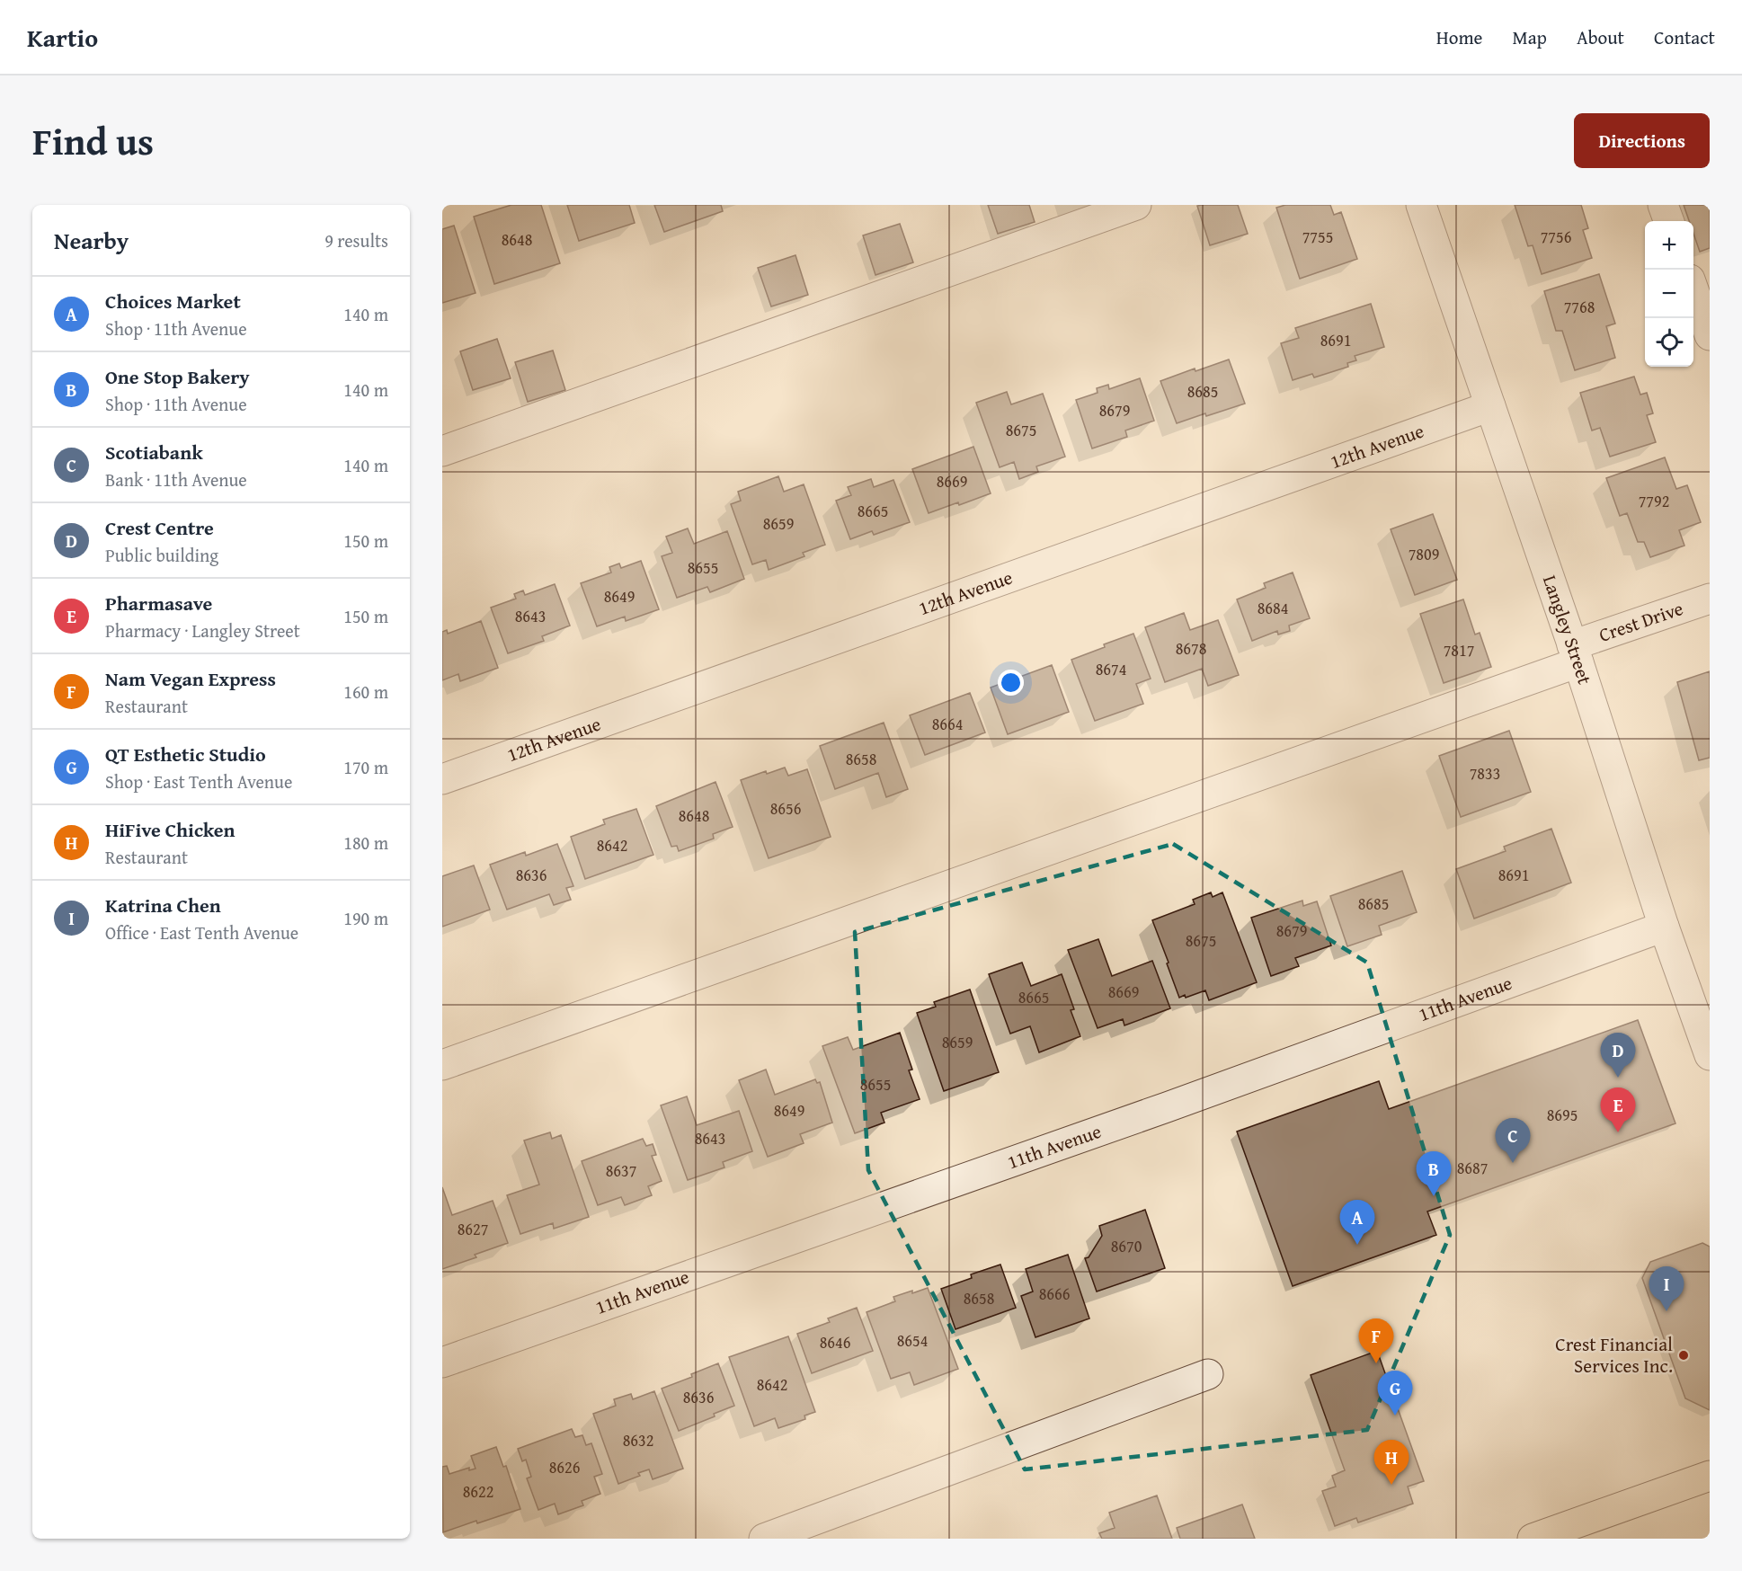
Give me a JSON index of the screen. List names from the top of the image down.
{
  "streets": {
    "street": [
      "12th Avenue",
      "Crest Drive",
      "Langley Street",
      "11th Avenue"
    ]
  },
  "crossings": [
    ["12th Avenue", "Langley Street"],
    ["Crest Drive", "Langley Street"],
    ["Langley Street", "11th Avenue"]
  ],
  "places": ["Crest Financial Services Inc."],
  "house_numbers": [
    "7755",
    "7756",
    "8648",
    "7768",
    "8691",
    "8685",
    "8679",
    "8675",
    "8669",
    "7792",
    "8665",
    "8659",
    "7809",
    "8655",
    "8649",
    "8684",
    "8643",
    "8678",
    "7817",
    "8674",
    "8664",
    "8658",
    "7833",
    "8656",
    "8648",
    "8642",
    "8636",
    "8691",
    "8685",
    "8679",
    "8675",
    "8669",
    "8665",
    "8659",
    "8655",
    "8649",
    "8695",
    "8643",
    "8687",
    "8637",
    "8627",
    "8670",
    "8666",
    "8658",
    "8654",
    "8646",
    "8642",
    "8636",
    "8632",
    "8626",
    "8622"
  ],
  "page": {
    "header": "Kartio",
    "nav": [
      "Home",
      "Map",
      "About",
      "Contact"
    ],
    "title": "Find us",
    "buttons": "Directions",
    "heading": ["Nearby", "9 results"],
    "map_buttons": ["+", "−"],
    "list": [
      {
        "mark": "A",
        "name": "Choices Market",
        "note": "Shop · 11th Avenue",
        "value": "140 m"
      },
      {
        "mark": "B",
        "name": "One Stop Bakery",
        "note": "Shop · 11th Avenue",
        "value": "140 m"
      },
      {
        "mark": "C",
        "name": "Scotiabank",
        "note": "Bank · 11th Avenue",
        "value": "140 m"
      },
      {
        "mark": "D",
        "name": "Crest Centre",
        "note": "Public building",
        "value": "150 m"
      },
      {
        "mark": "E",
        "name": "Pharmasave",
        "note": "Pharmacy · Langley Street",
        "value": "150 m"
      },
      {
        "mark": "F",
        "name": "Nam Vegan Express",
        "note": "Restaurant",
        "value": "160 m"
      },
      {
        "mark": "G",
        "name": "QT Esthetic Studio",
        "note": "Shop · East Tenth Avenue",
        "value": "170 m"
      },
      {
        "mark": "H",
        "name": "HiFive Chicken",
        "note": "Restaurant",
        "value": "180 m"
      },
      {
        "mark": "I",
        "name": "Katrina Chen",
        "note": "Office · East Tenth Avenue",
        "value": "190 m"
      }
    ],
    "pins": [
      "D",
      "E",
      "C",
      "B",
      "A",
      "I",
      "F",
      "G",
      "H"
    ]
  }
}
